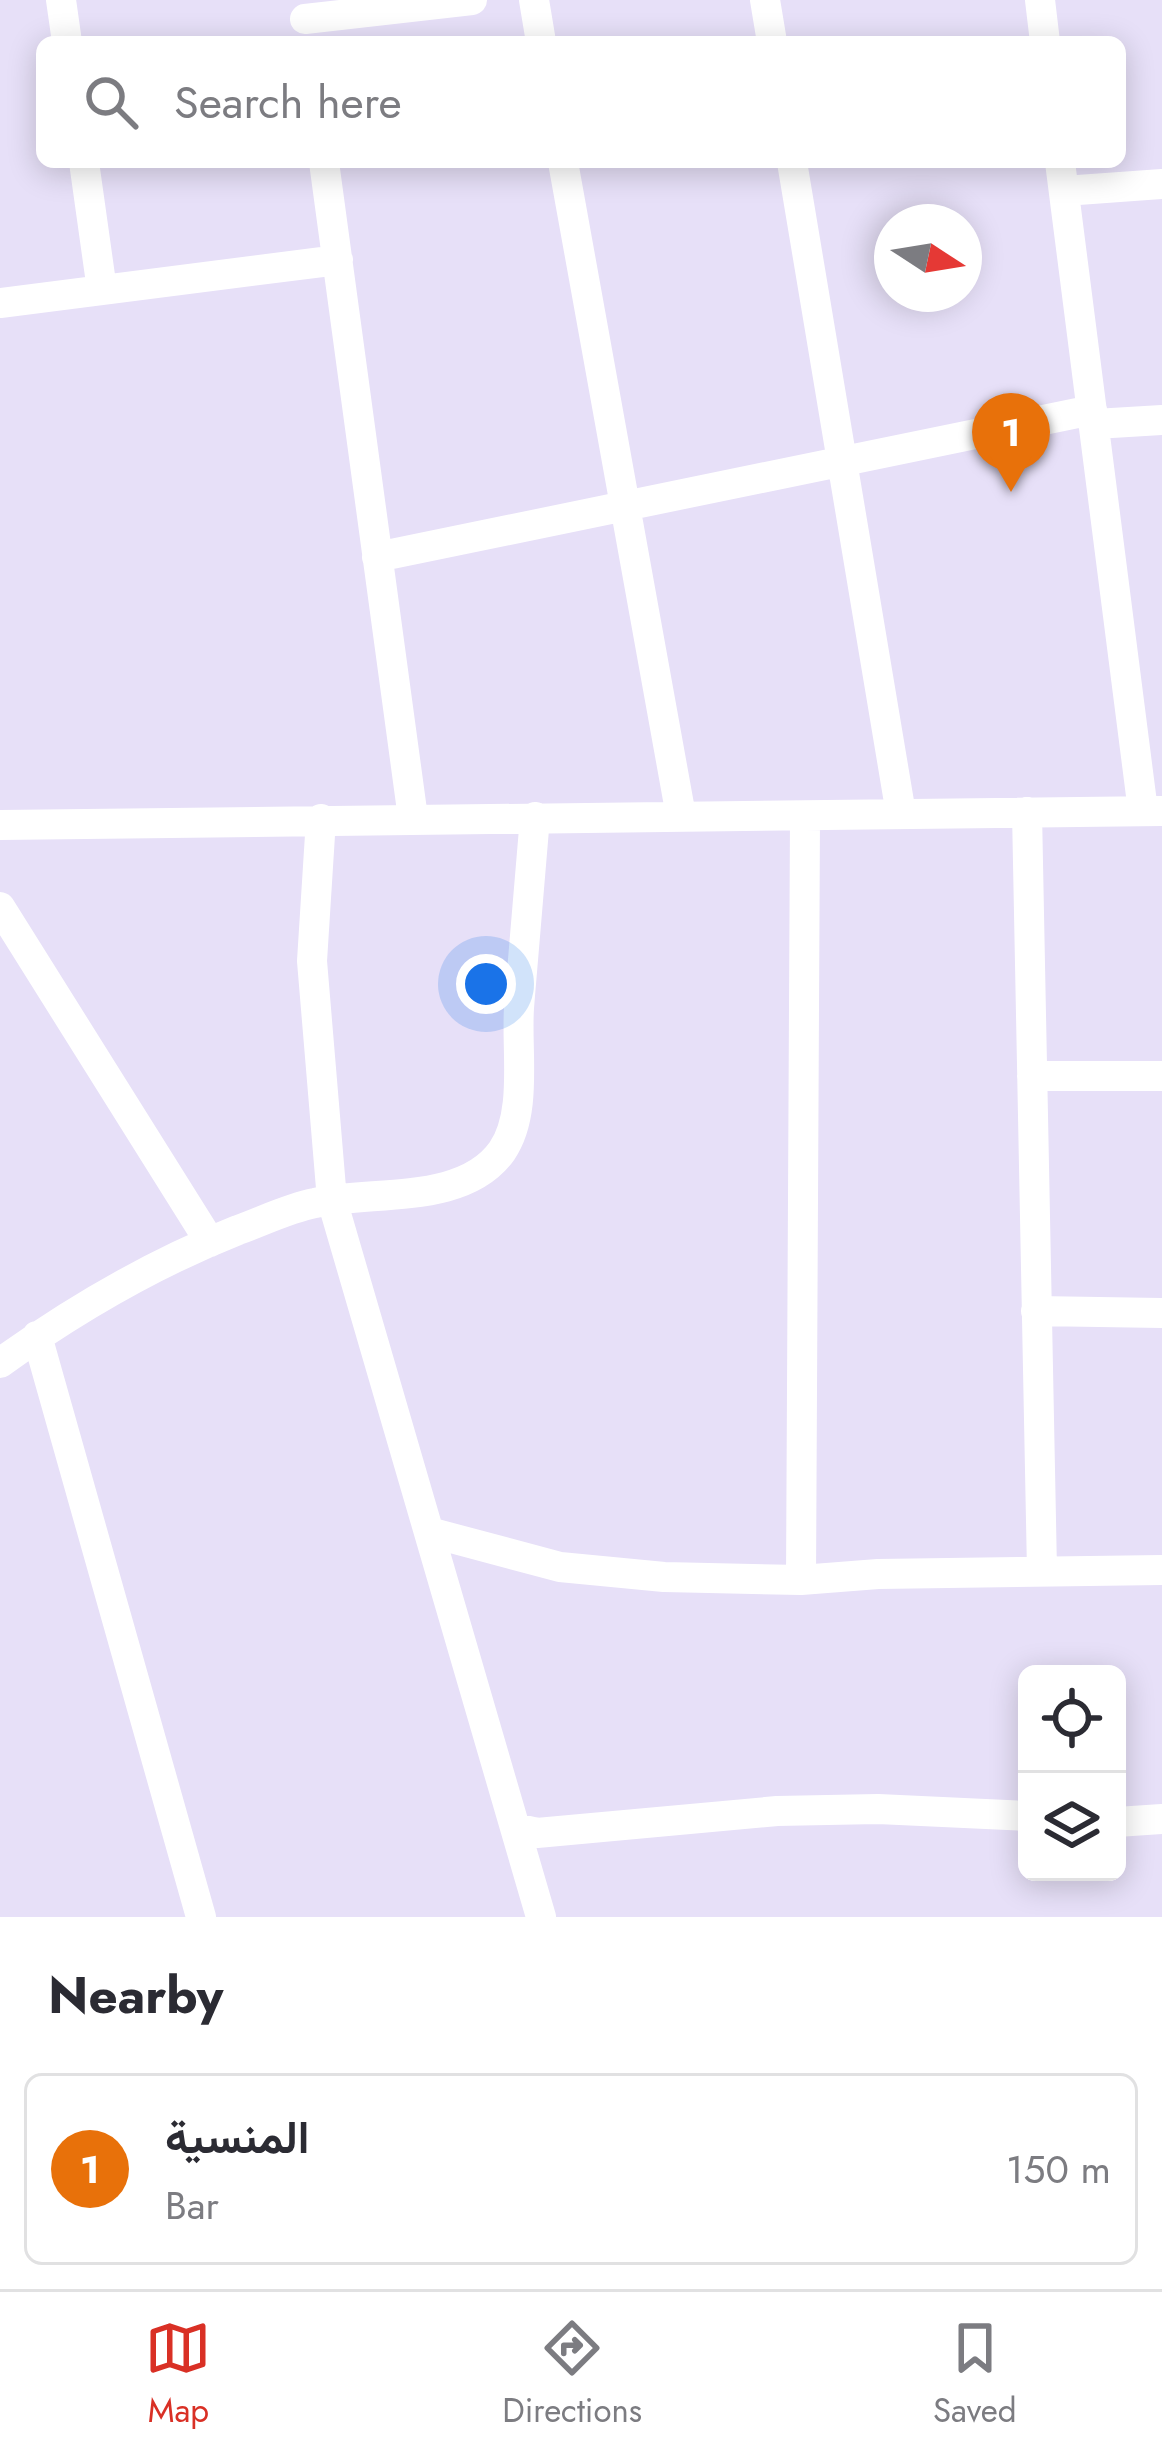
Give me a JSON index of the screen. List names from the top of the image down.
{
  "north": "right",
  "page": {
    "search": "Search here",
    "pins": "1",
    "heading": "Nearby",
    "list": [
      {
        "mark": "1",
        "name": "المنسية",
        "note": "Bar",
        "value": "150 m"
      }
    ],
    "nav": ["Map", "Directions", "Saved"]
  }
}
